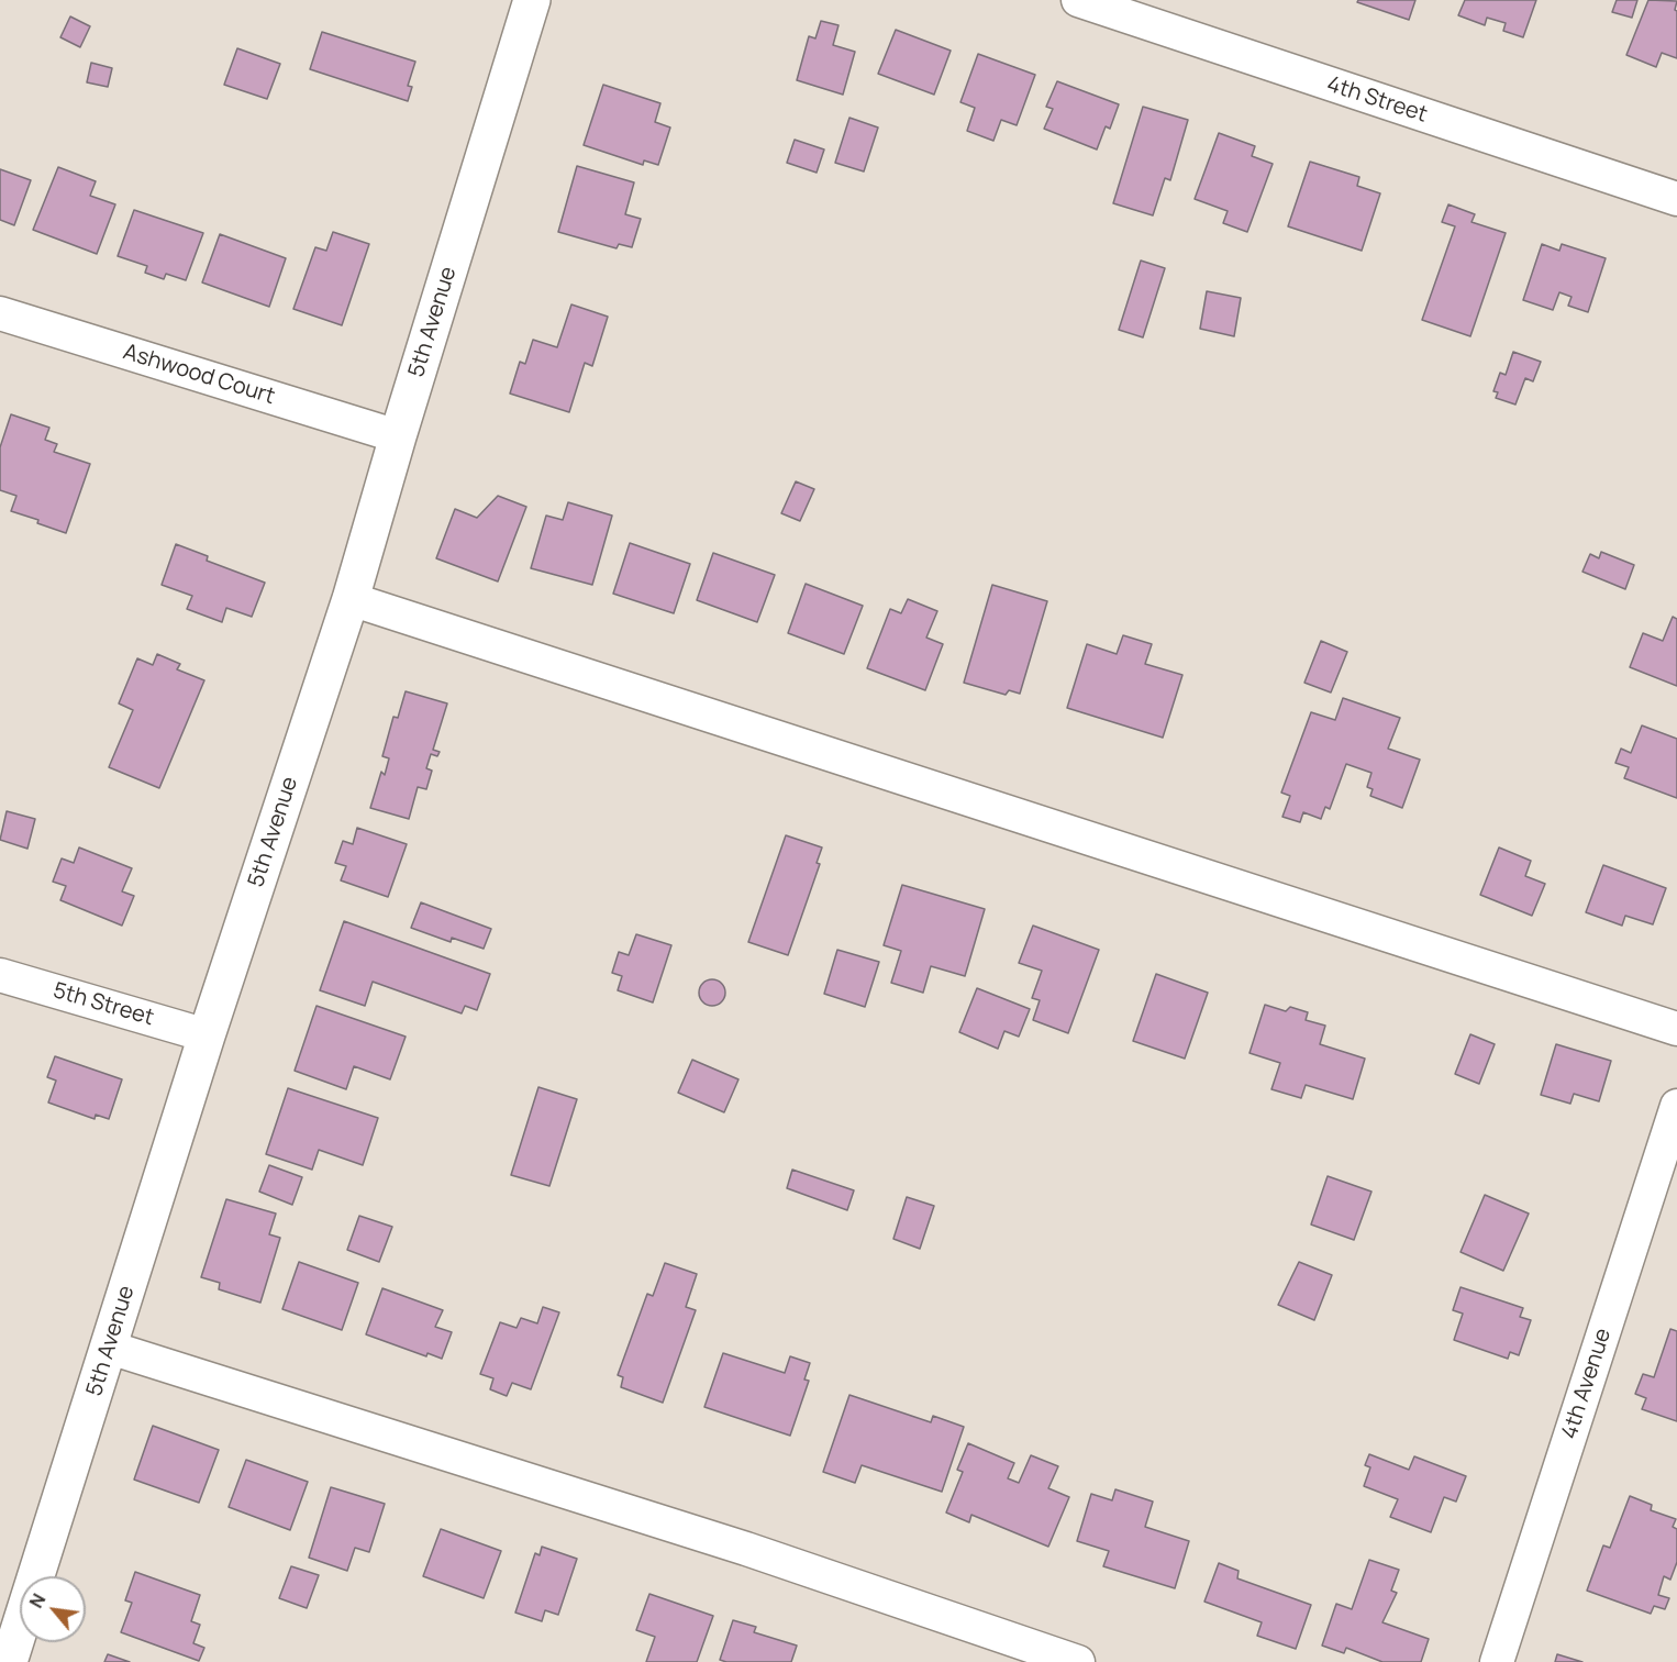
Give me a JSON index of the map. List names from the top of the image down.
{
  "streets": {
    "street": [
      "4th Street",
      "5th Avenue",
      "Ashwood Court",
      "5th Street",
      "4th Avenue"
    ]
  },
  "crossings": [
    ["5th Avenue", "Ashwood Court"],
    ["5th Avenue", "5th Street"]
  ],
  "north": "top left"
}
